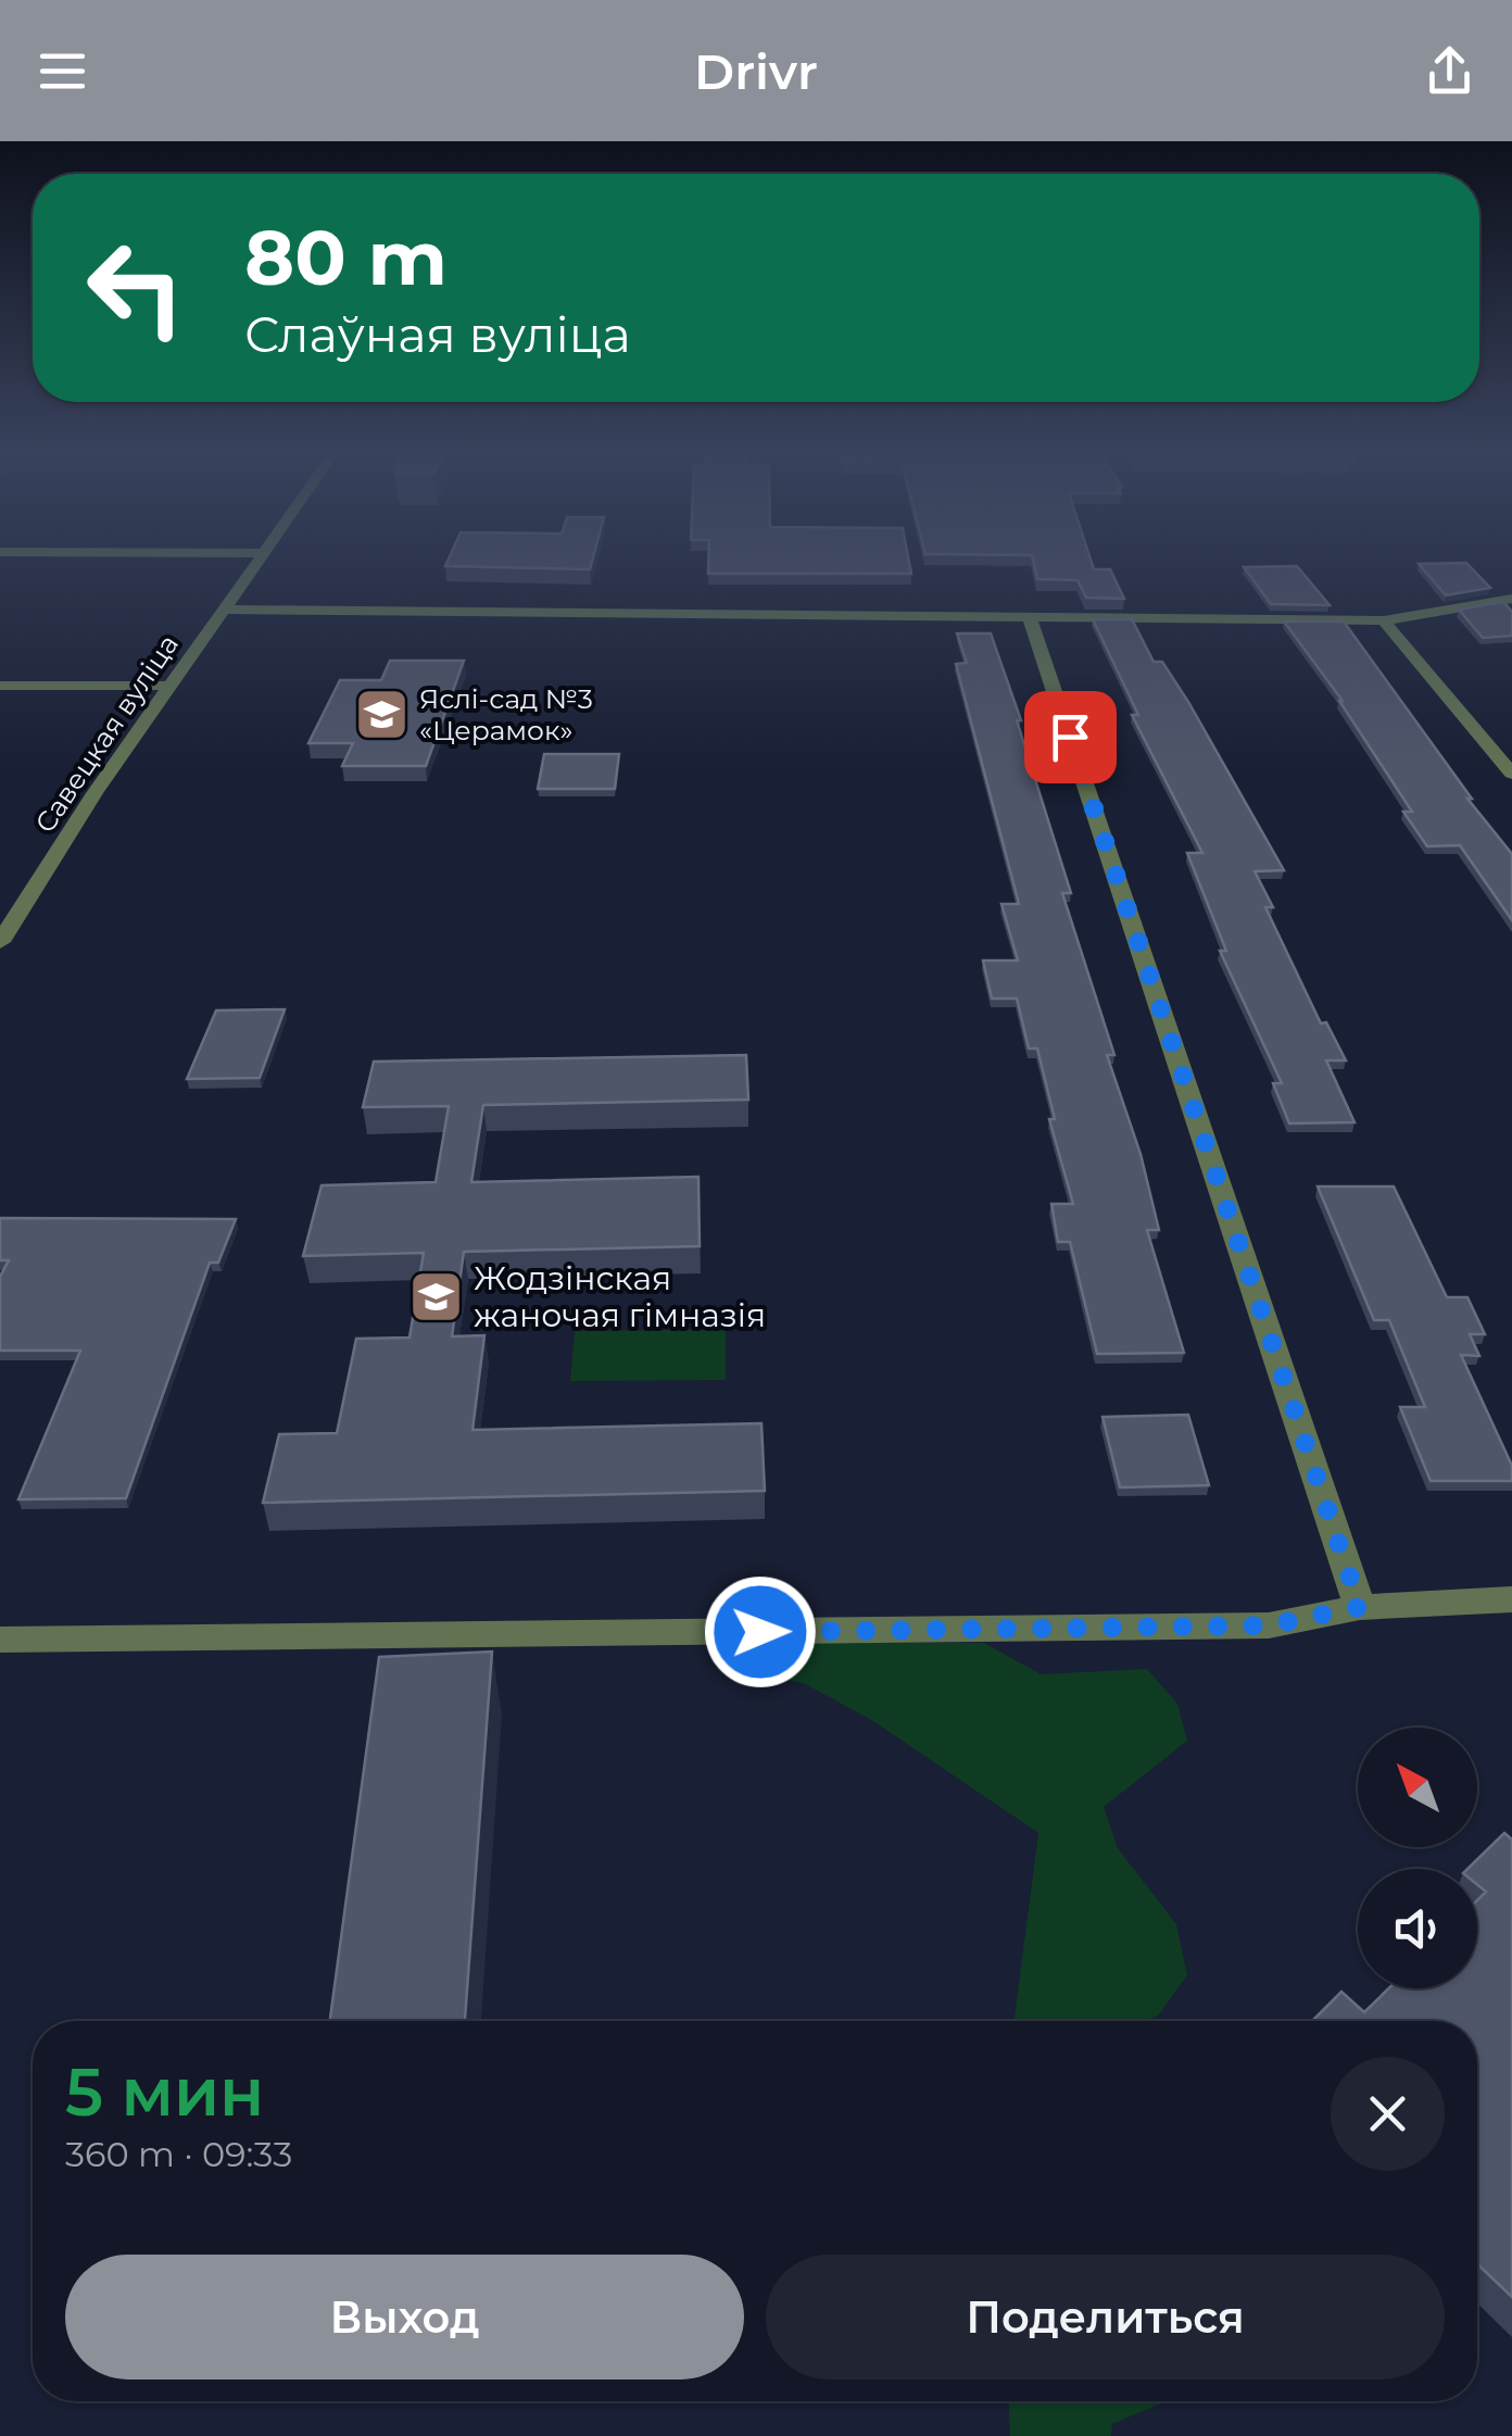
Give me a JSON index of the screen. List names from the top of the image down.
{
  "streets": {
    "street": ["Савецкая вуліца"]
  },
  "places": {
    "school or university": ["Яслі-сад №3 «Церамок»", "Жодзінская жаночая гімназія"]
  },
  "north": "top left",
  "page": {
    "header": "Drivr",
    "turn": ["80 m", "Слаўная вуліца"],
    "heading": ["5 мин", "360 m · 09:33"],
    "buttons": ["Выход", "Поделиться"]
  }
}
